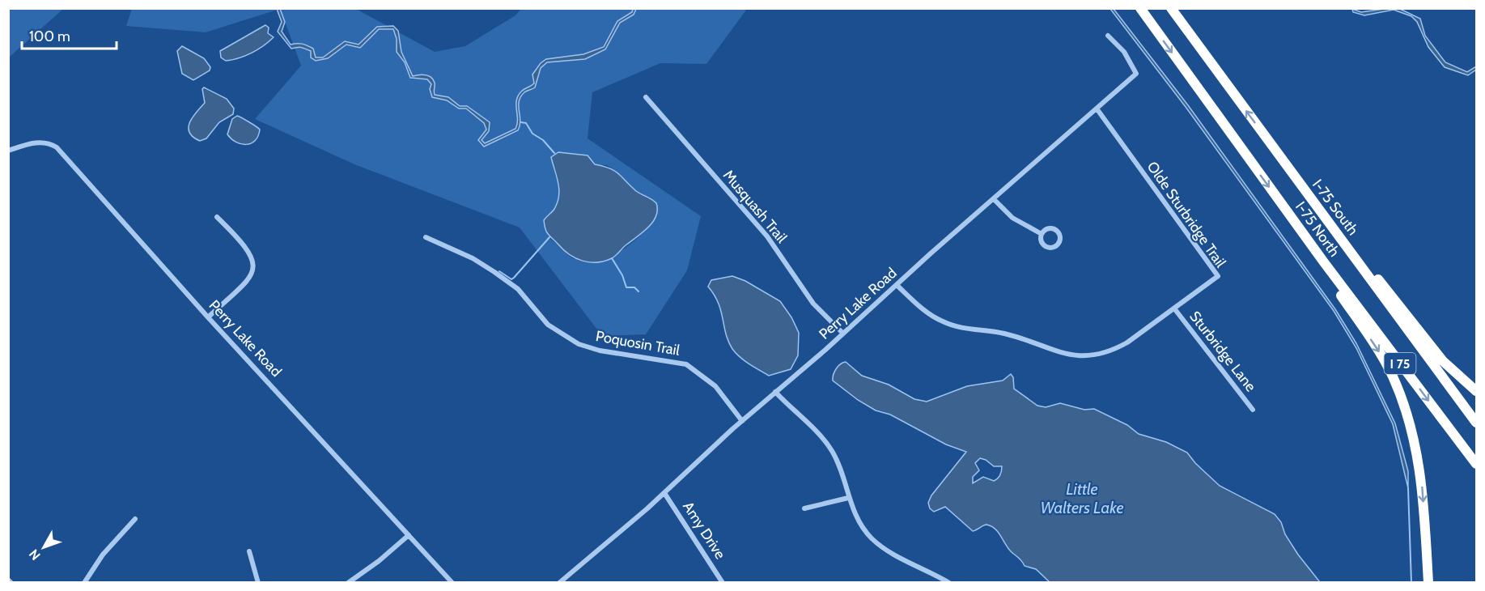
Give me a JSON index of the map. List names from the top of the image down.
{
  "streets": {
    "highway": ["I-75 South", "I-75 North", "I 75"],
    "street": [
      "Musquash Trail",
      "Olde Sturbridge Trail",
      "Perry Lake Road",
      "Poquosin Trail",
      "Sturbridge Lane",
      "Amy Drive"
    ]
  },
  "crossings": [
    ["Musquash Trail", "Perry Lake Road"],
    ["Olde Sturbridge Trail", "Perry Lake Road"],
    ["Olde Sturbridge Trail", "Sturbridge Lane"],
    ["Perry Lake Road", "Poquosin Trail"],
    ["Perry Lake Road", "Amy Drive"]
  ],
  "one_way": ["I-75 South"],
  "water": ["Little Walters Lake"],
  "scale_bar": "100 m",
  "north": "bottom left"
}
